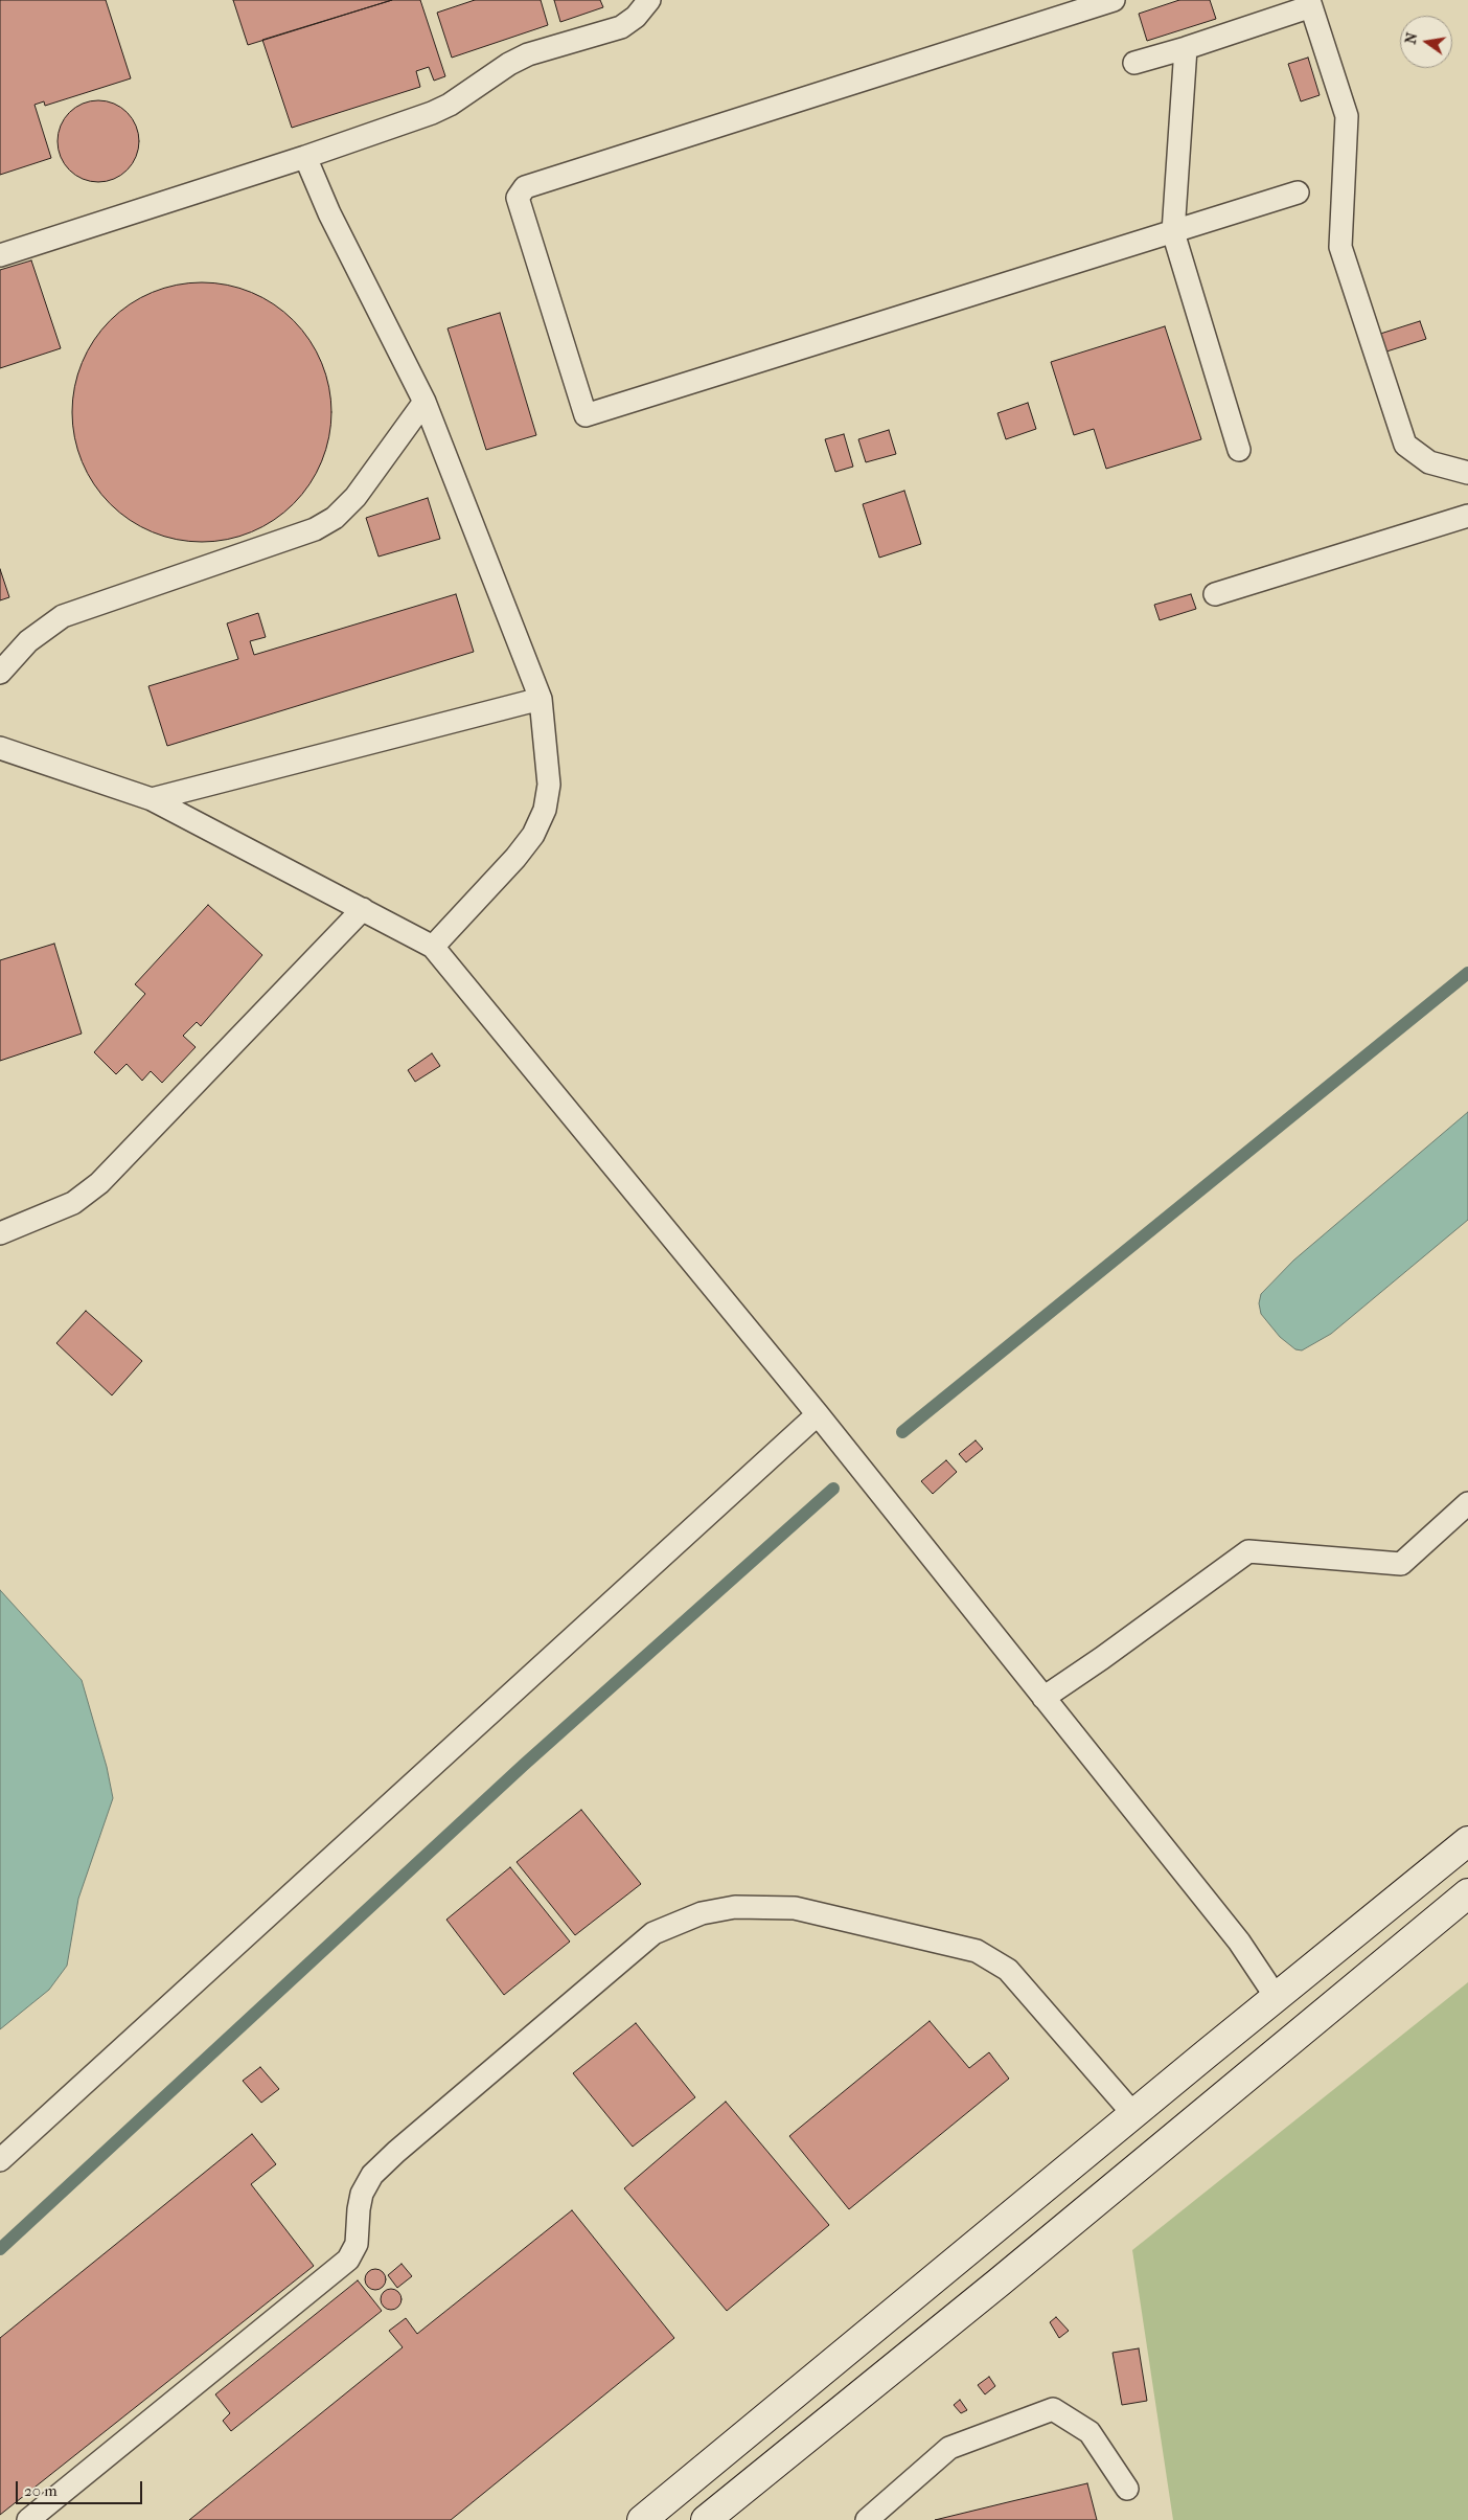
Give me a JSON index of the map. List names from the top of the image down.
{
  "scale_bar": "20 m",
  "north": "left"
}
